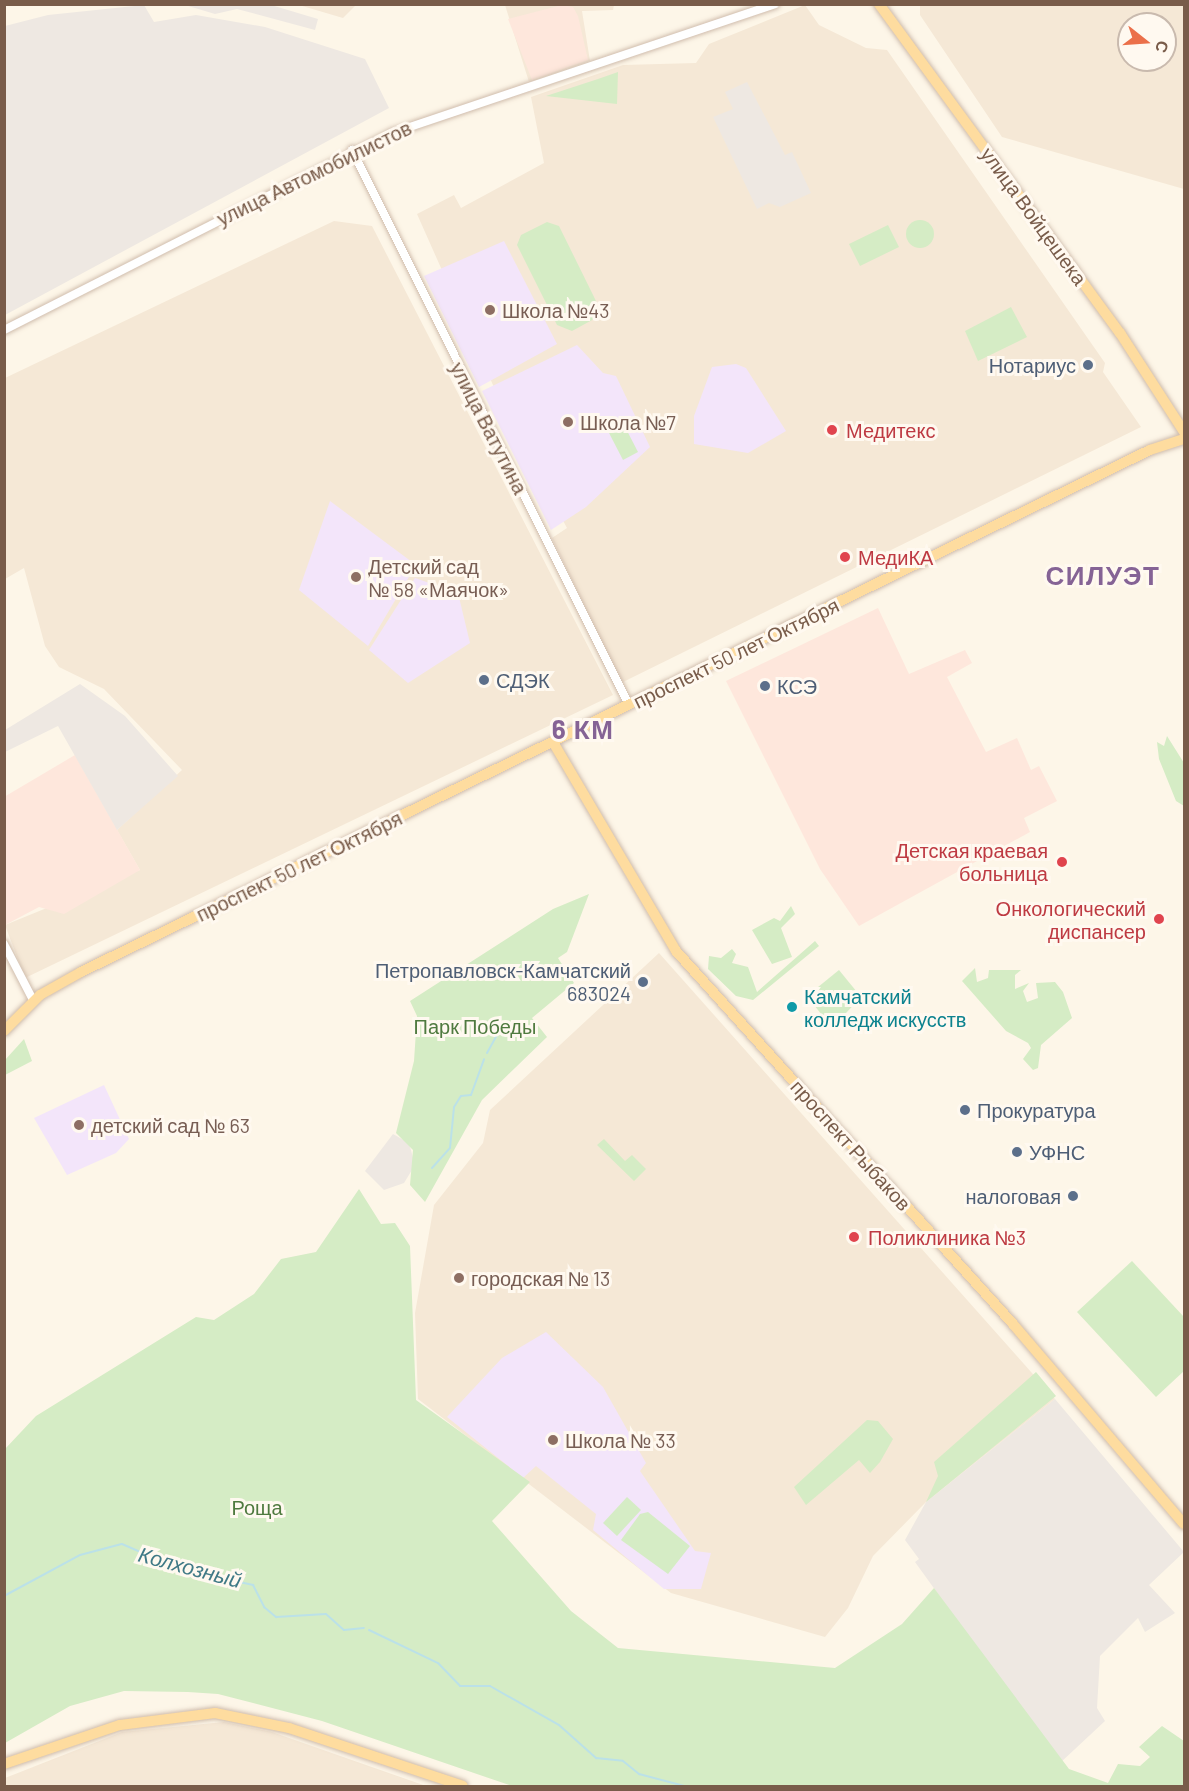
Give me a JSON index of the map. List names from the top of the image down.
{
  "streets": {
    "main road": ["улица Войцешека", "проспект 50 лет Октября", "проспект Рыбаков"],
    "street": ["улица Автомобилистов", "улица Ватутина"]
  },
  "crossings": [
    ["улица Автомобилистов", "улица Ватутина"],
    ["улица Ватутина", "проспект 50 лет Октября"],
    ["проспект 50 лет Октября", "проспект Рыбаков"]
  ],
  "districts": ["СИЛУЭТ", "6 КМ"],
  "water": ["Колхозный"],
  "parks": ["Парк Победы", "Роща"],
  "places": [
    "Школа №43",
    "Нотариус",
    "Школа №7",
    "Медитекс",
    "МедиКА",
    "Детский сад № 58 «Маячок»",
    "СДЭК",
    "КСЭ",
    "Детская краевая больница",
    "Онкологический диспансер",
    "Петропавловск-Камчатский 683024",
    "Камчатский колледж искусств",
    "Прокуратура",
    "детский сад № 63",
    "УФНС",
    "налоговая",
    "Поликлиника №3",
    "городская № 13",
    "Школа № 33"
  ],
  "north": "right"
}
